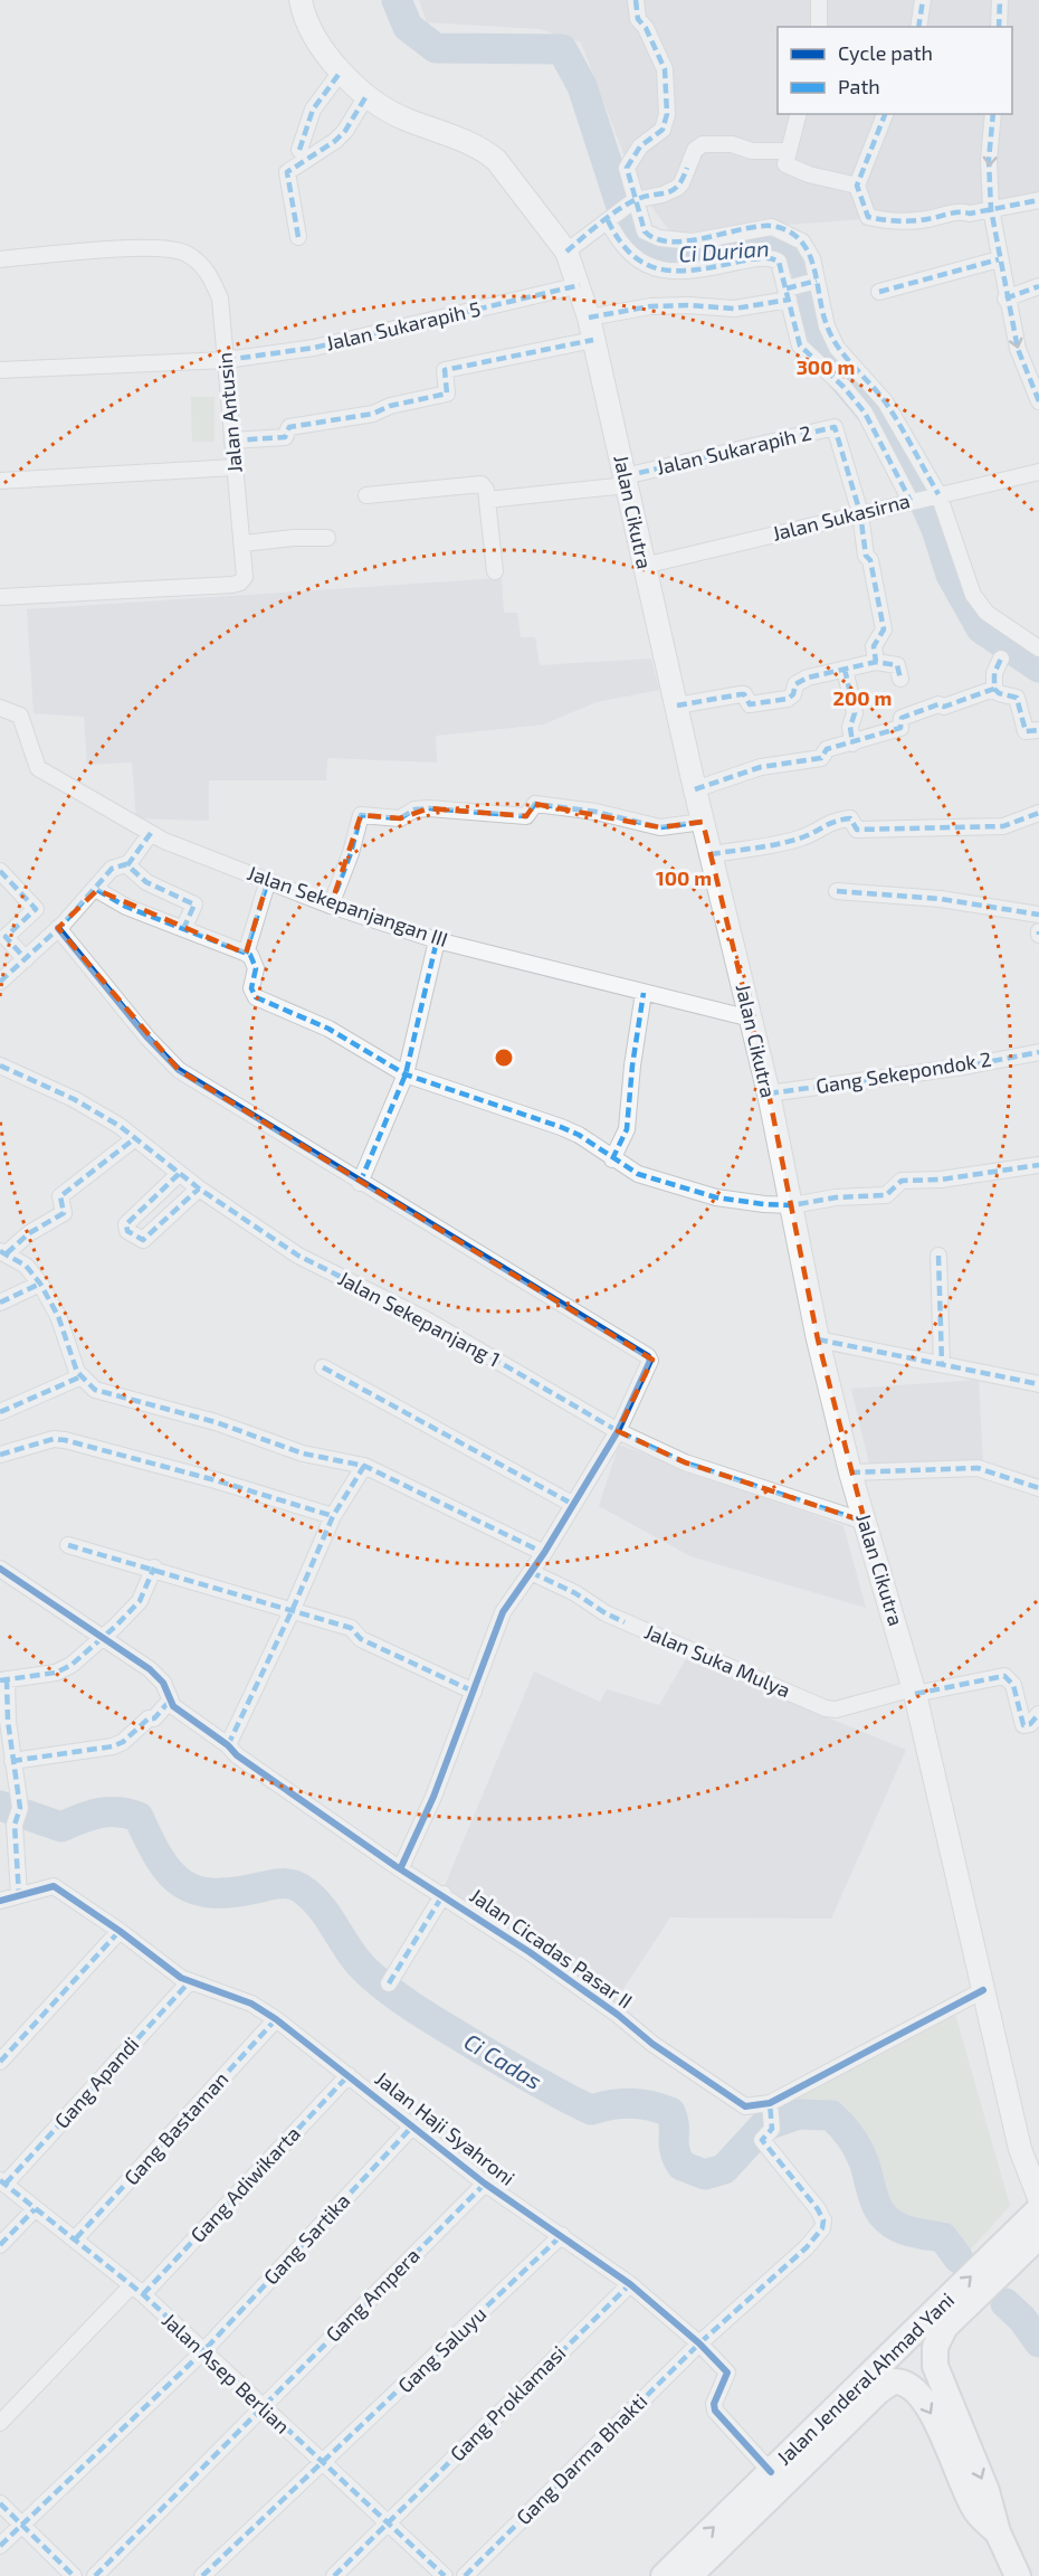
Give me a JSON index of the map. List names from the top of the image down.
{
  "streets": {
    "main road": ["Jalan Cikutra", "Jalan Jenderal Ahmad Yani"],
    "street": [
      "Jalan Sukarapih 5",
      "Jalan Antusin",
      "Jalan Sukarapih 2",
      "Jalan Sukasirna",
      "Jalan Sekepanjangan III",
      "Gang Sekepondok 2",
      "Jalan Sekepanjang 1",
      "Jalan Suka Mulya",
      "Jalan Cicadas Pasar II",
      "Gang Apandi",
      "Gang Bastaman",
      "Jalan Haji Syahroni",
      "Gang Adiwikarta",
      "Gang Sartika",
      "Gang Ampera",
      "Gang Saluyu",
      "Jalan Asep Berlian",
      "Gang Proklamasi",
      "Gang Darma Bhakti"
    ]
  },
  "crossings": [
    ["Jalan Sukarapih 5", "Jalan Antusin"],
    ["Jalan Sukarapih 5", "Jalan Cikutra"],
    ["Jalan Sukarapih 2", "Jalan Cikutra"],
    ["Jalan Sukarapih 2", "Jalan Sukasirna"],
    ["Jalan Cikutra", "Jalan Sukasirna"],
    ["Jalan Cikutra", "Jalan Sekepanjangan III"],
    ["Jalan Cikutra", "Gang Sekepondok 2"],
    ["Jalan Cikutra", "Jalan Sekepanjang 1"],
    ["Jalan Cikutra", "Jalan Suka Mulya"],
    ["Jalan Cikutra", "Jalan Cicadas Pasar II"],
    ["Jalan Cicadas Pasar II", "Gang Darma Bhakti"],
    ["Gang Apandi", "Jalan Haji Syahroni"],
    ["Gang Apandi", "Jalan Asep Berlian"],
    ["Gang Bastaman", "Jalan Haji Syahroni"],
    ["Gang Bastaman", "Jalan Asep Berlian"],
    ["Jalan Haji Syahroni", "Gang Adiwikarta"],
    ["Jalan Haji Syahroni", "Gang Sartika"],
    ["Jalan Haji Syahroni", "Gang Ampera"],
    ["Jalan Haji Syahroni", "Gang Saluyu"],
    ["Jalan Haji Syahroni", "Jalan Jenderal Ahmad Yani"],
    ["Jalan Haji Syahroni", "Gang Proklamasi"],
    ["Jalan Haji Syahroni", "Gang Darma Bhakti"],
    ["Gang Adiwikarta", "Jalan Asep Berlian"],
    ["Gang Sartika", "Jalan Asep Berlian"],
    ["Gang Ampera", "Jalan Asep Berlian"],
    ["Gang Saluyu", "Jalan Asep Berlian"],
    ["Jalan Asep Berlian", "Gang Proklamasi"]
  ],
  "water": ["Ci Durian", "Ci Cadas"],
  "legend": ["Cycle path", "Path"],
  "rings": ["300 m", "200 m", "100 m"]
}
